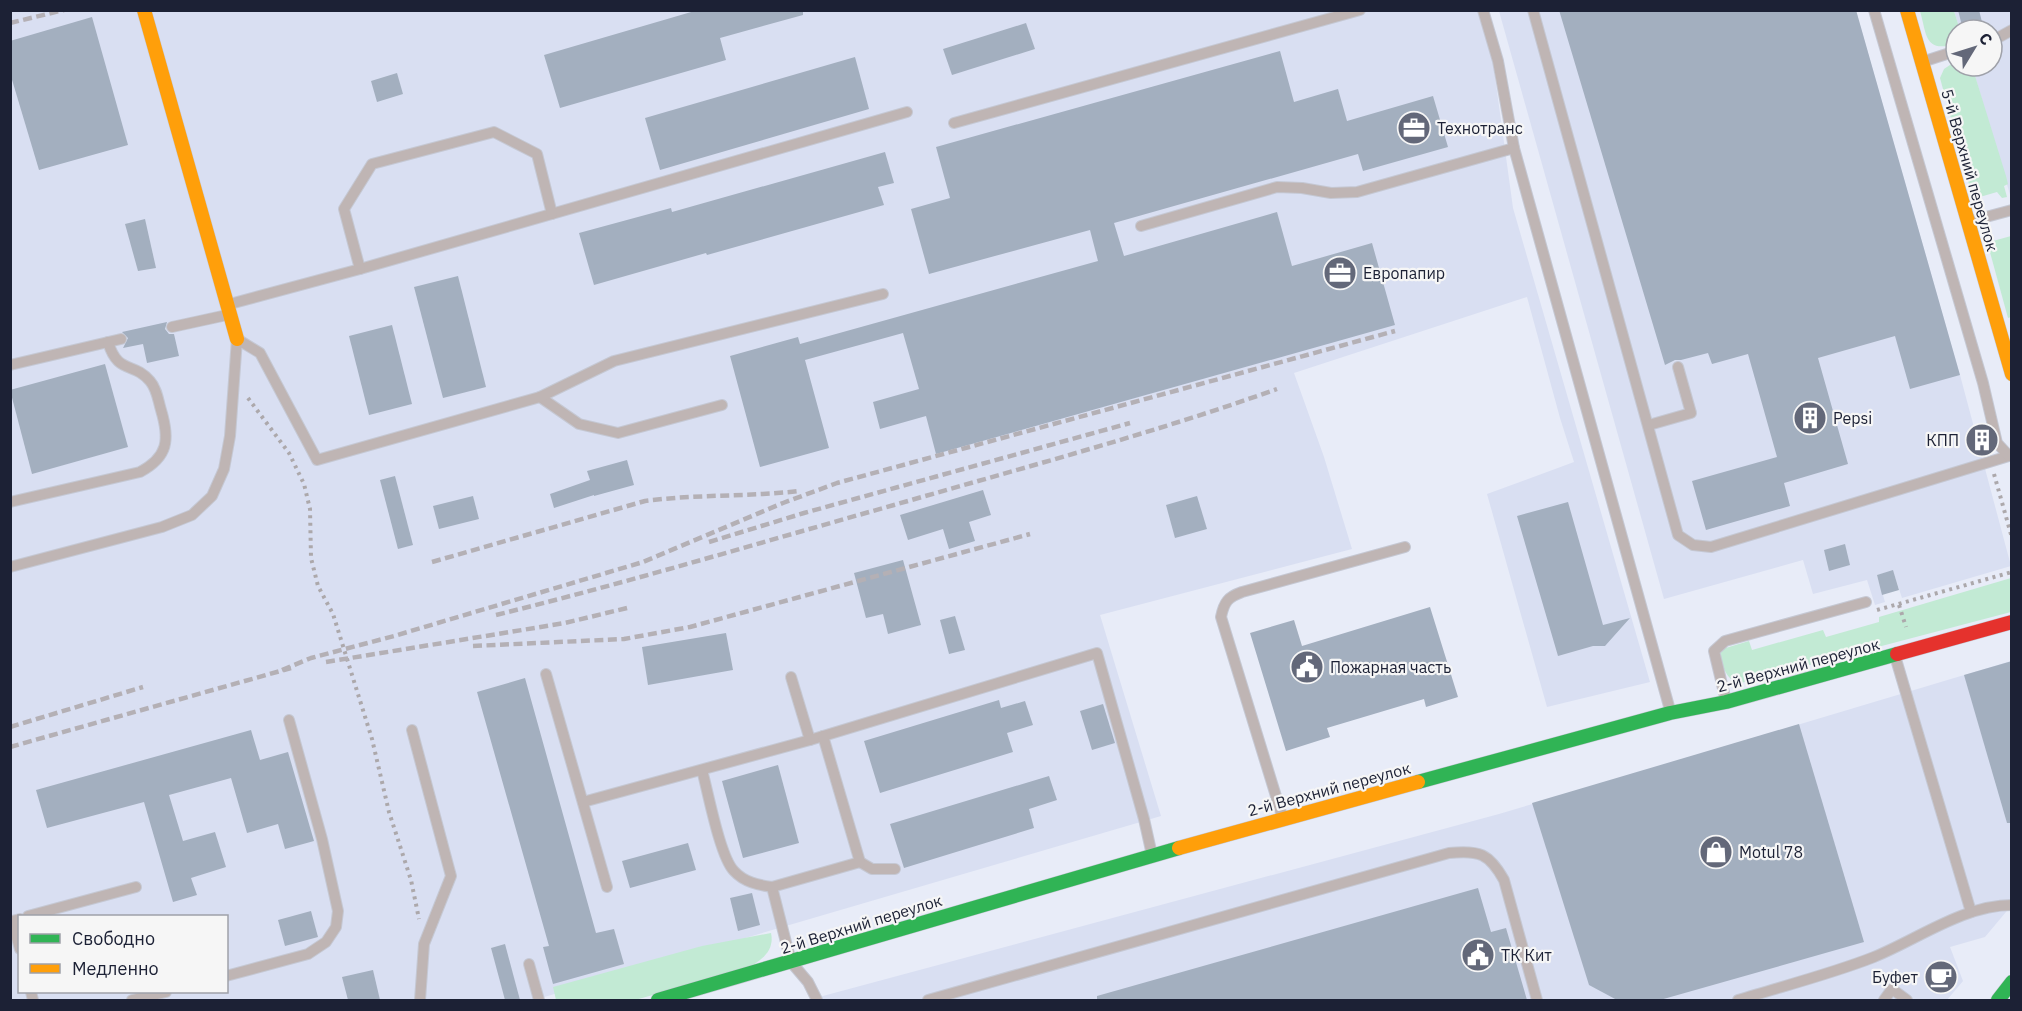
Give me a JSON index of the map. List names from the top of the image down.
{
  "streets": {
    "street": ["5-й Верхний переулок", "2-й Верхний переулок"]
  },
  "places": {
    "office": ["Технотранс", "Европапир"],
    "building": ["Pepsi", "КПП"],
    "public building": ["Пожарная часть", "ТК Кит"],
    "shop": ["Motul 78"],
    "cafe": ["Буфет"]
  },
  "legend": ["Свободно", "Медленно"],
  "north": "top right"
}
